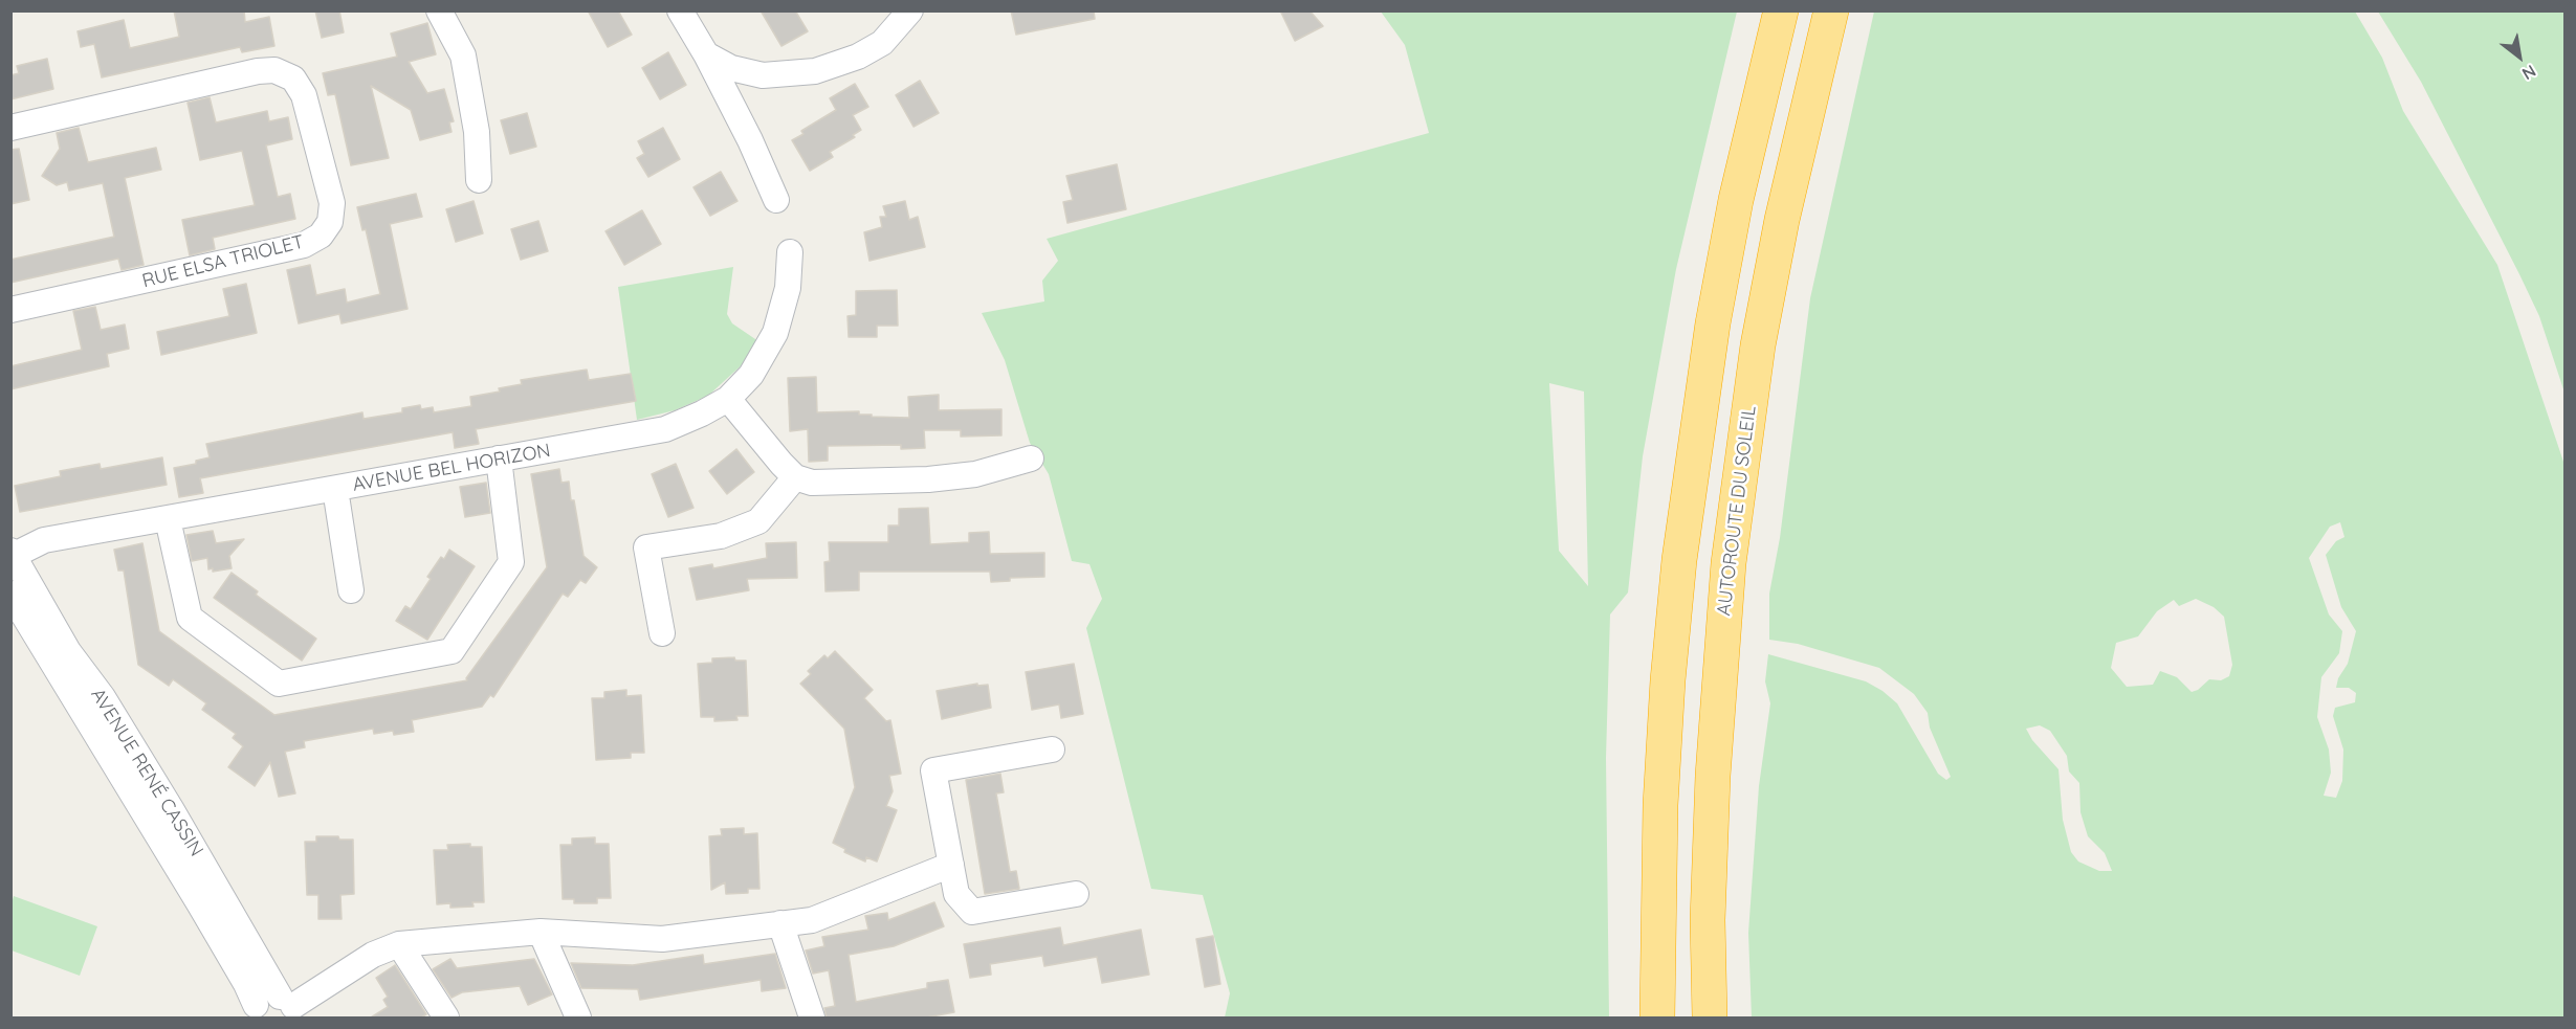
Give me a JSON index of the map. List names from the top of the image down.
{
  "streets": {
    "highway": ["AUTOROUTE DU SOLEIL"],
    "street": ["RUE ELSA TRIOLET", "AVENUE BEL HORIZON", "AVENUE RENÉ CASSIN"]
  },
  "crossings": [
    ["AVENUE BEL HORIZON", "AVENUE RENÉ CASSIN"]
  ],
  "north": "bottom right"
}
